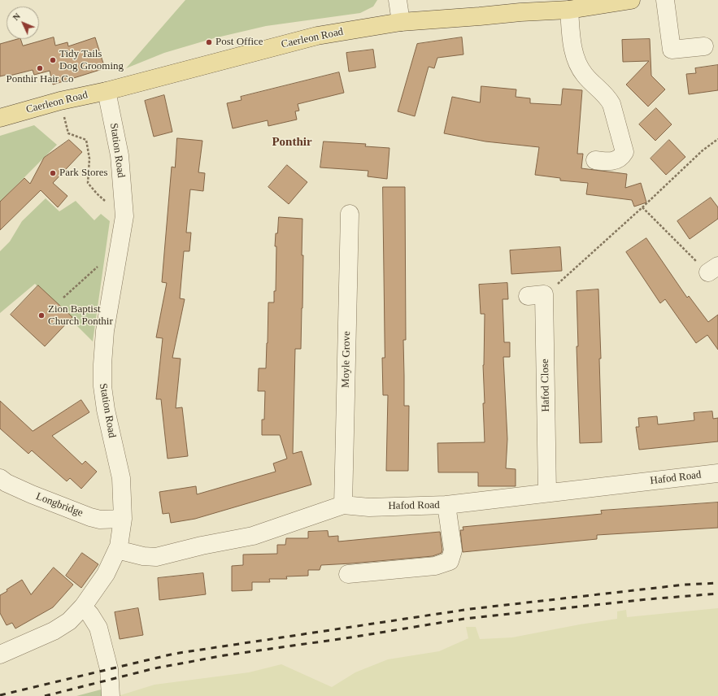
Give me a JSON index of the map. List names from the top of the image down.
{
  "streets": {
    "main road": ["Caerleon Road"],
    "street": [
      "Station Road",
      "Moyle Grove",
      "Hafod Close",
      "Hafod Road",
      "Longbridge"
    ]
  },
  "crossings": [
    ["Caerleon Road", "Station Road"],
    ["Station Road", "Hafod Road"],
    ["Station Road", "Longbridge"],
    ["Moyle Grove", "Hafod Road"],
    ["Hafod Close", "Hafod Road"]
  ],
  "districts": ["Ponthir"],
  "places": [
    "Post Office",
    "Tidy Tails Dog Grooming",
    "Ponthir Hair Co",
    "Park Stores",
    "Zion Baptist Church Ponthir"
  ],
  "north": "top left"
}
